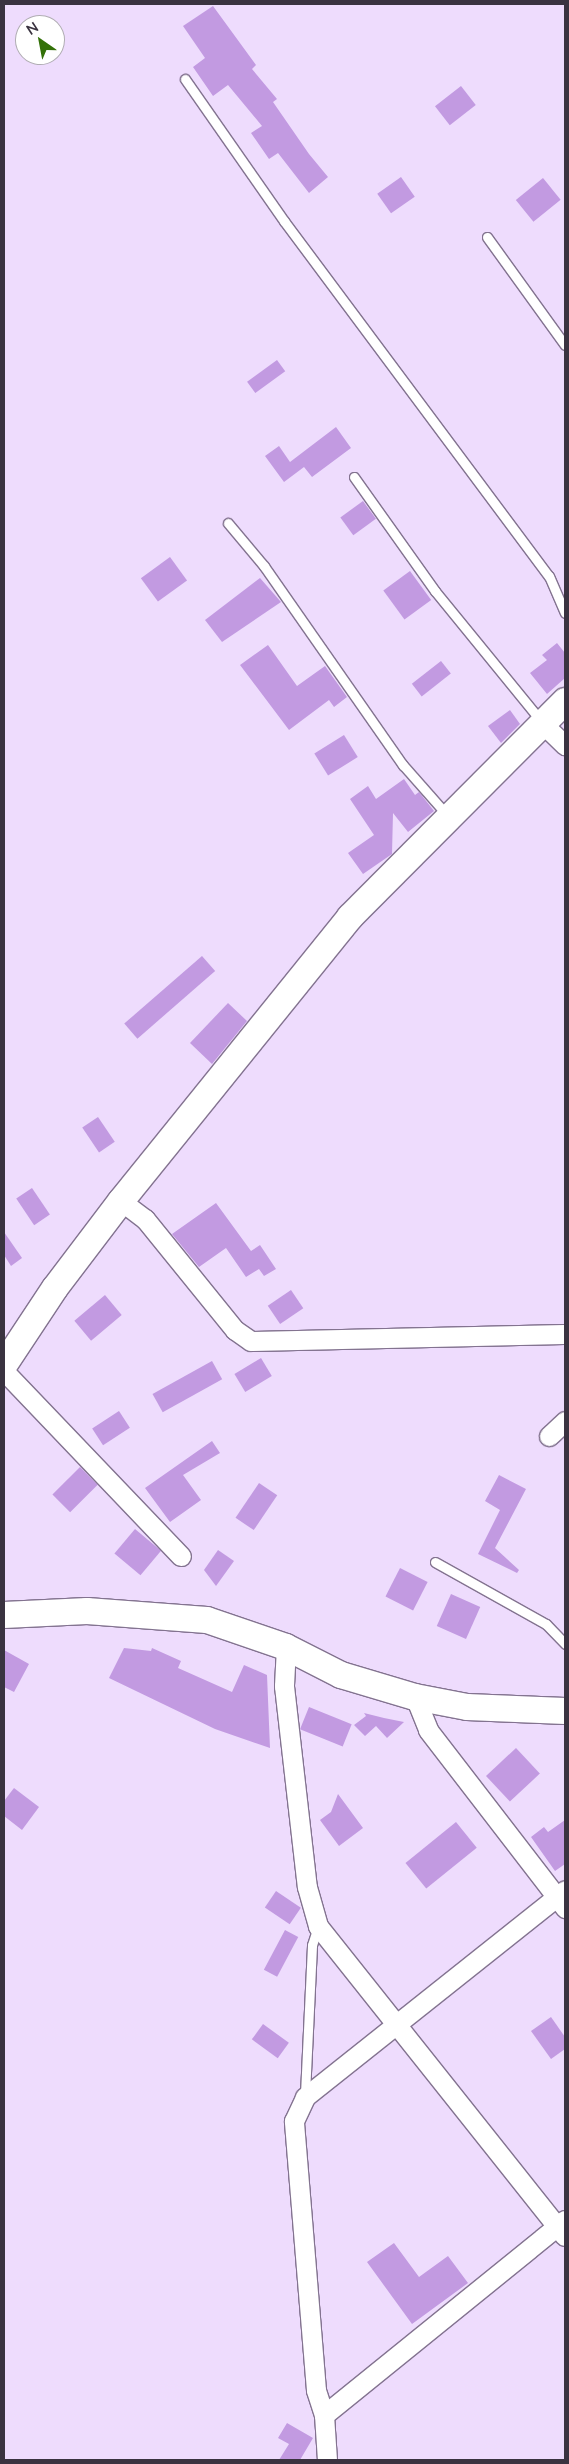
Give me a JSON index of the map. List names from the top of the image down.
{
  "north": "top left"
}
